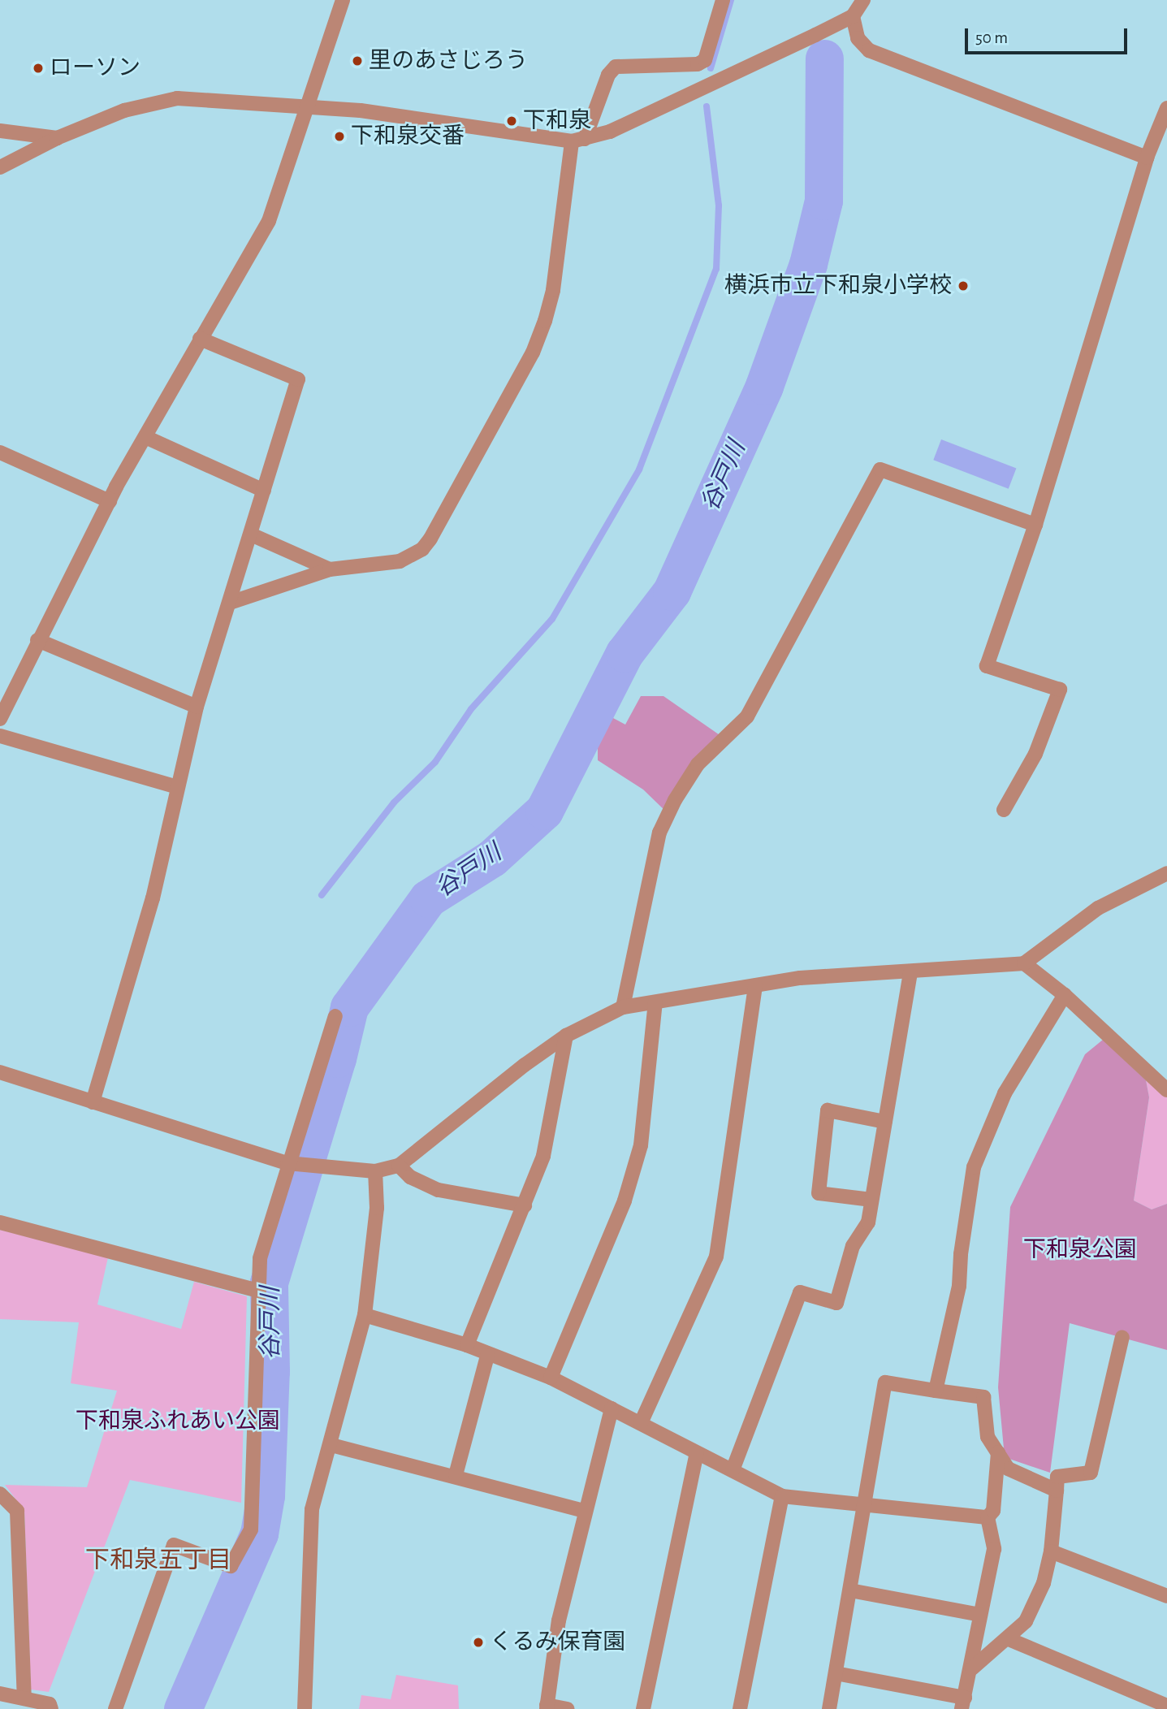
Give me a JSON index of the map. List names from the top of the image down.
{
  "districts": ["下和泉五丁目"],
  "water": ["谷戸川"],
  "parks": ["下和泉公園", "下和泉ふれあい公園"],
  "places": [
    "里のあさじろう",
    "ローソン",
    "下和泉",
    "下和泉交番",
    "横浜市立下和泉小学校",
    "くるみ保育園"
  ],
  "scale_bar": "50 m"
}
